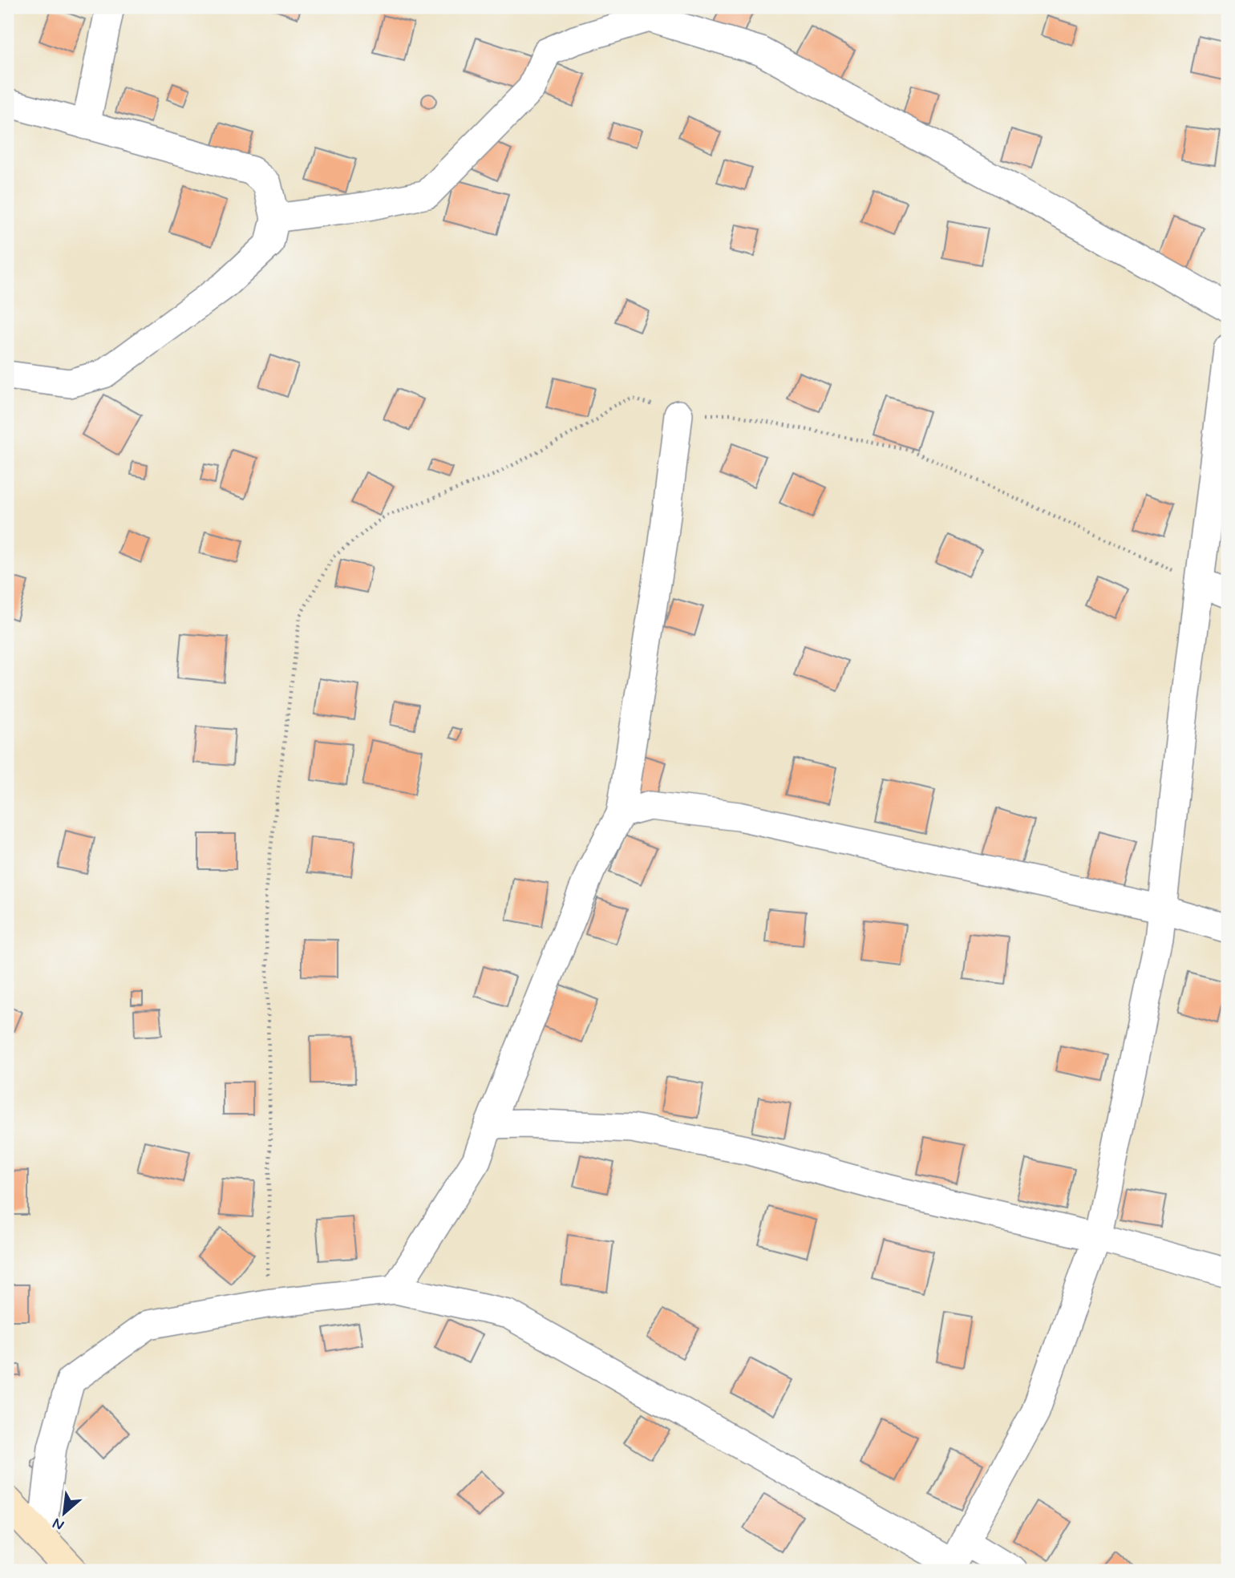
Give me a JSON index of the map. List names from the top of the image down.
{
  "north": "bottom left"
}
